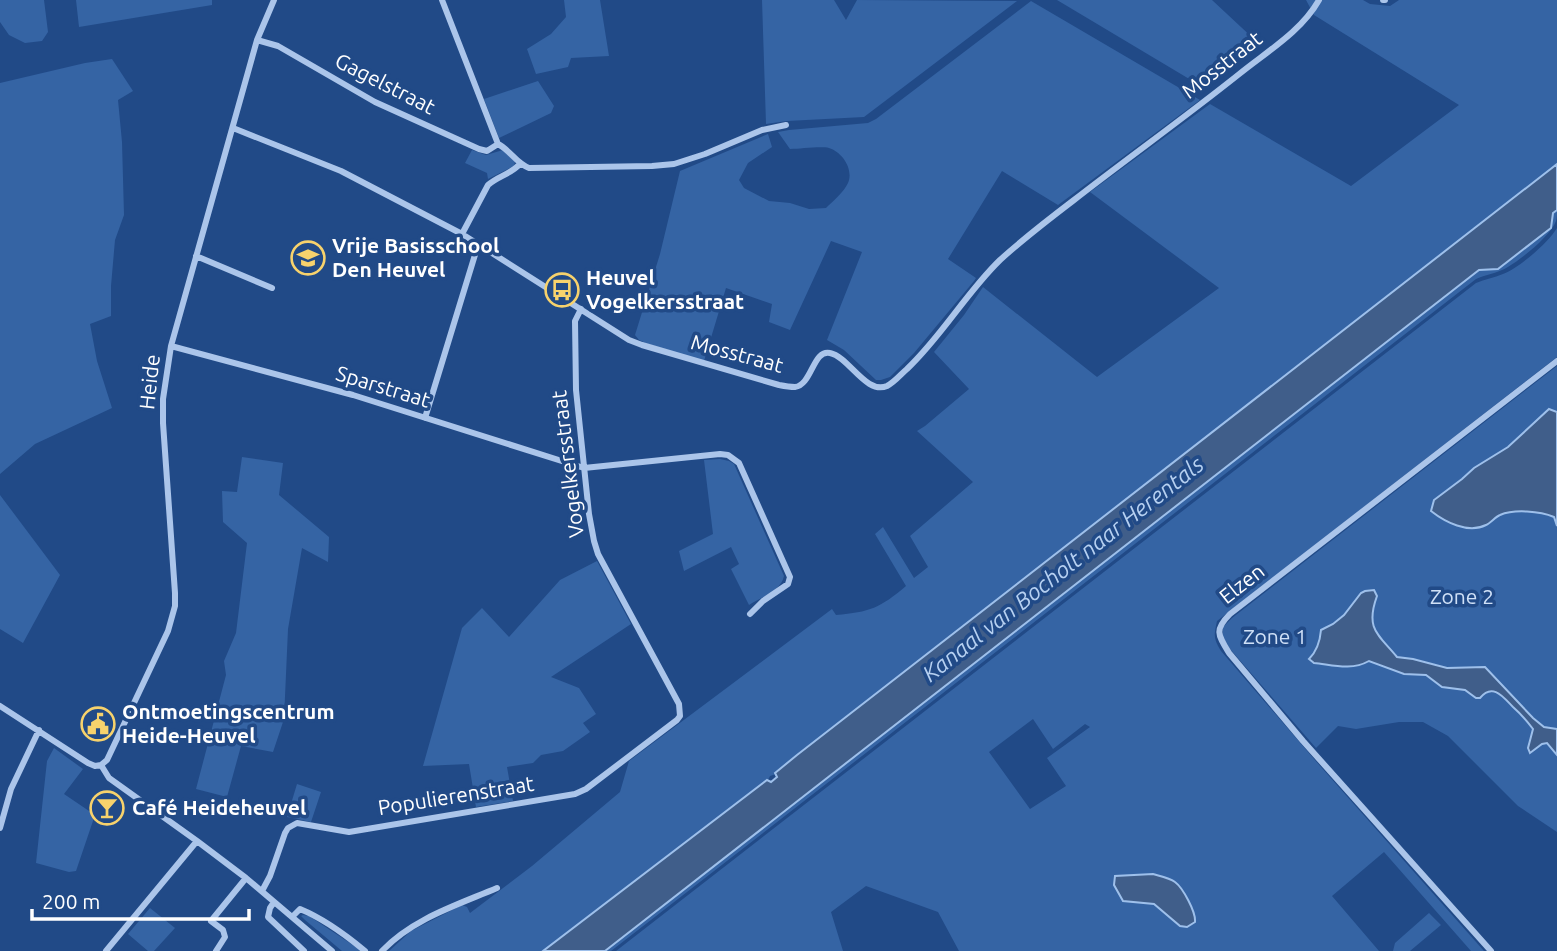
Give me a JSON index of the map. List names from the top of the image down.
{
  "streets": {
    "street": [
      "Mosstraat",
      "Gagelstraat",
      "Heide",
      "Sparstraat",
      "Vogelkersstraat",
      "Elzen",
      "Populierenstraat"
    ]
  },
  "crossings": [
    ["Mosstraat", "Heide"],
    ["Mosstraat", "Vogelkersstraat"],
    ["Gagelstraat", "Heide"],
    ["Heide", "Sparstraat"],
    ["Sparstraat", "Vogelkersstraat"],
    ["Vogelkersstraat", "Populierenstraat"]
  ],
  "water": ["Kanaal van Bocholt naar Herentals"],
  "parks": ["Zone 2", "Zone 1"],
  "places": {
    "school or university": ["Vrije Basisschool Den Heuvel"],
    "bus stop": ["Heuvel Vogelkersstraat"],
    "public building": ["Ontmoetingscentrum Heide-Heuvel"],
    "bar": ["Café Heideheuvel"]
  },
  "scale_bar": "200 m"
}
